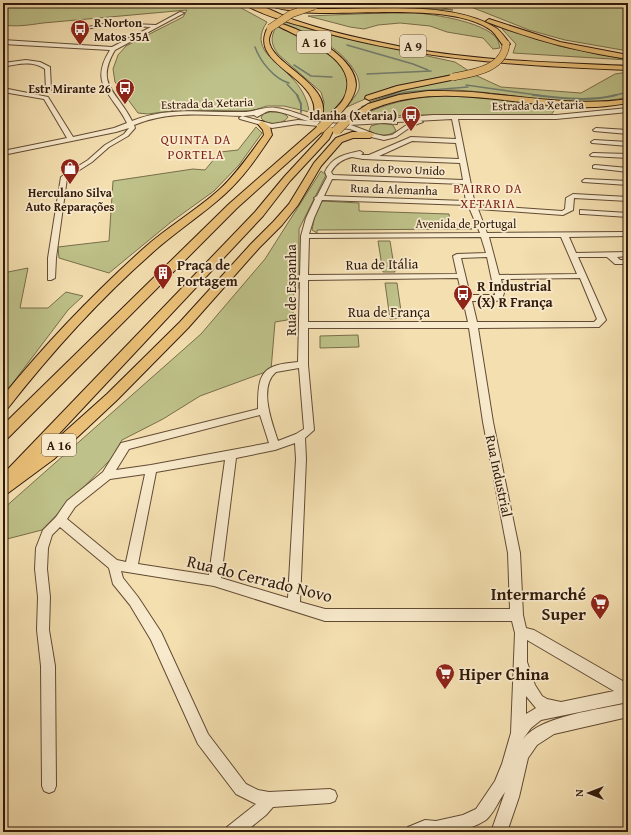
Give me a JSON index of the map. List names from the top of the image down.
{
  "streets": {
    "highway": ["A 16", "A 9"],
    "street": [
      "Estrada da Xetaria",
      "Rua do Povo Unido",
      "Rua da Alemanha",
      "Avenida de Portugal",
      "Rua de Itália",
      "Rua de Espanha",
      "Rua de França",
      "Rua Industrial",
      "Rua do Cerrado Novo"
    ]
  },
  "crossings": [
    ["Rua do Povo Unido", "Rua de Espanha"],
    ["Rua da Alemanha", "Rua de Espanha"],
    ["Avenida de Portugal", "Rua de Espanha"],
    ["Rua de Itália", "Rua de Espanha"],
    ["Rua de Itália", "Rua Industrial"],
    ["Rua de Espanha", "Rua de França"],
    ["Rua de França", "Rua Industrial"],
    ["Rua Industrial", "Rua do Cerrado Novo"]
  ],
  "districts": ["QUINTA DA PORTELA", "BAIRRO DA XETARIA"],
  "places": {
    "bus stop": [
      "R Norton Matos 35A",
      "Estr Mirante 26",
      "Idanha (Xetaria)",
      "R Industrial (X) R França"
    ],
    "shop": ["Herculano Silva Auto Reparações"],
    "building": ["Praça de Portagem"],
    "supermarket": ["Intermarché Super", "Hiper China"]
  },
  "north": "left"
}
